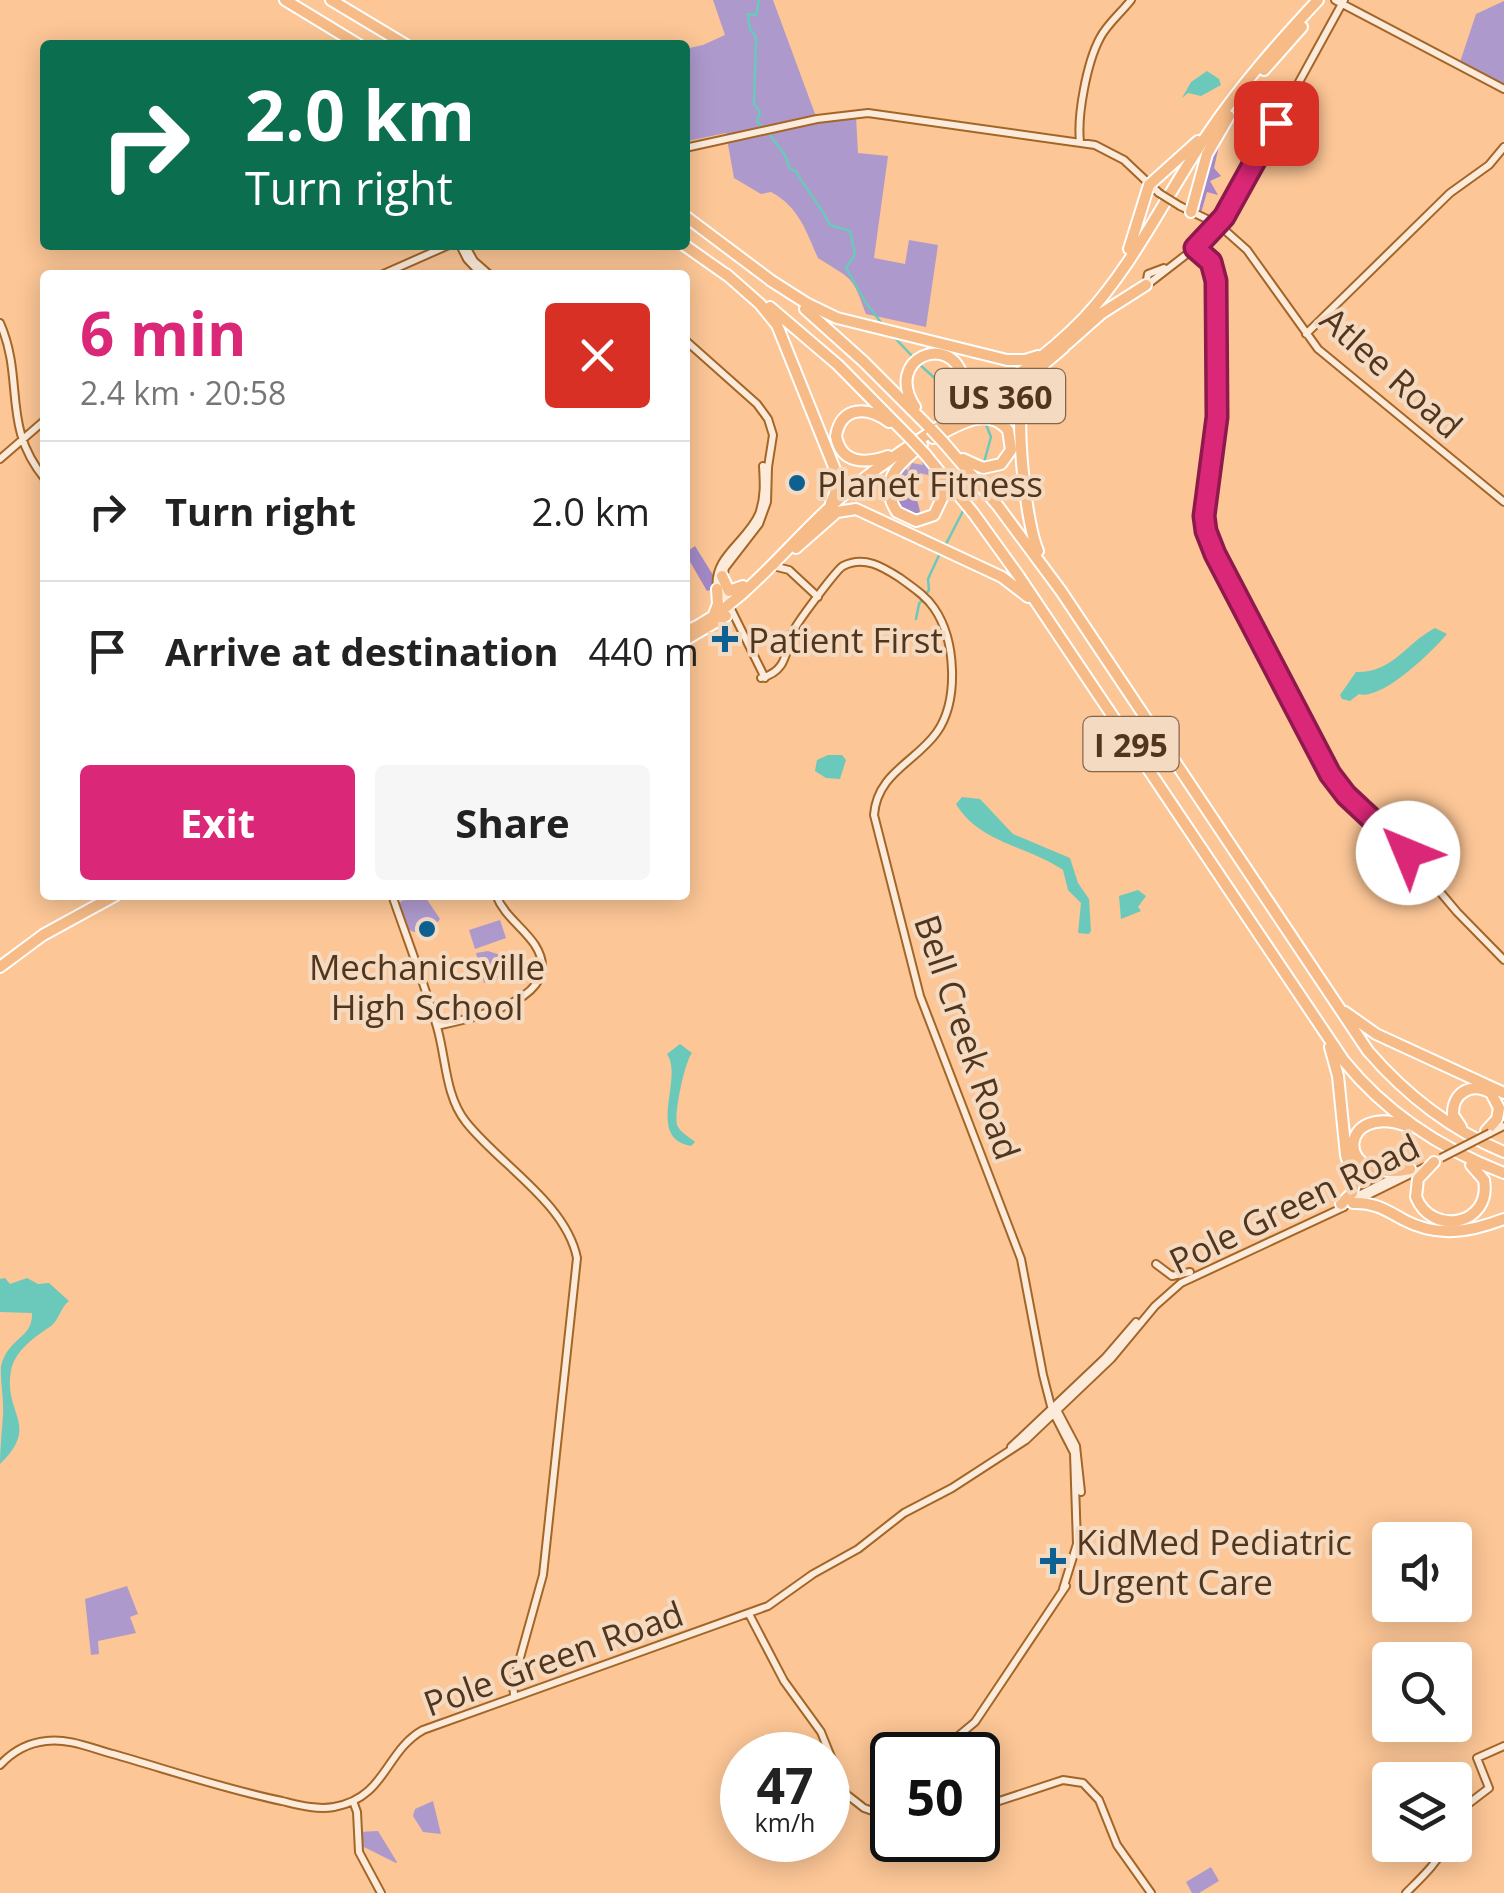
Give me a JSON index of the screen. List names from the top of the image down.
{
  "streets": {
    "highway": ["US 360", "I 295"],
    "main road": ["Atlee Road", "Bell Creek Road", "Pole Green Road"]
  },
  "crossings": [
    ["US 360", "I 295"],
    ["Bell Creek Road", "Pole Green Road"]
  ],
  "places": {
    "other": ["Planet Fitness", "Mechanicsville High School"],
    "health": ["Patient First", "KidMed Pediatric Urgent Care"]
  },
  "page": {
    "turn": ["2.0 km", "Turn right"],
    "heading": ["6 min", "2.4 km · 20:58"],
    "list": [
      {
        "name": "Turn right",
        "value": "2.0 km"
      },
      {
        "name": "Arrive at destination",
        "value": "440 m"
      }
    ],
    "buttons": ["Exit", "Share"],
    "speed": "47 km/h",
    "limit": "50"
  }
}
